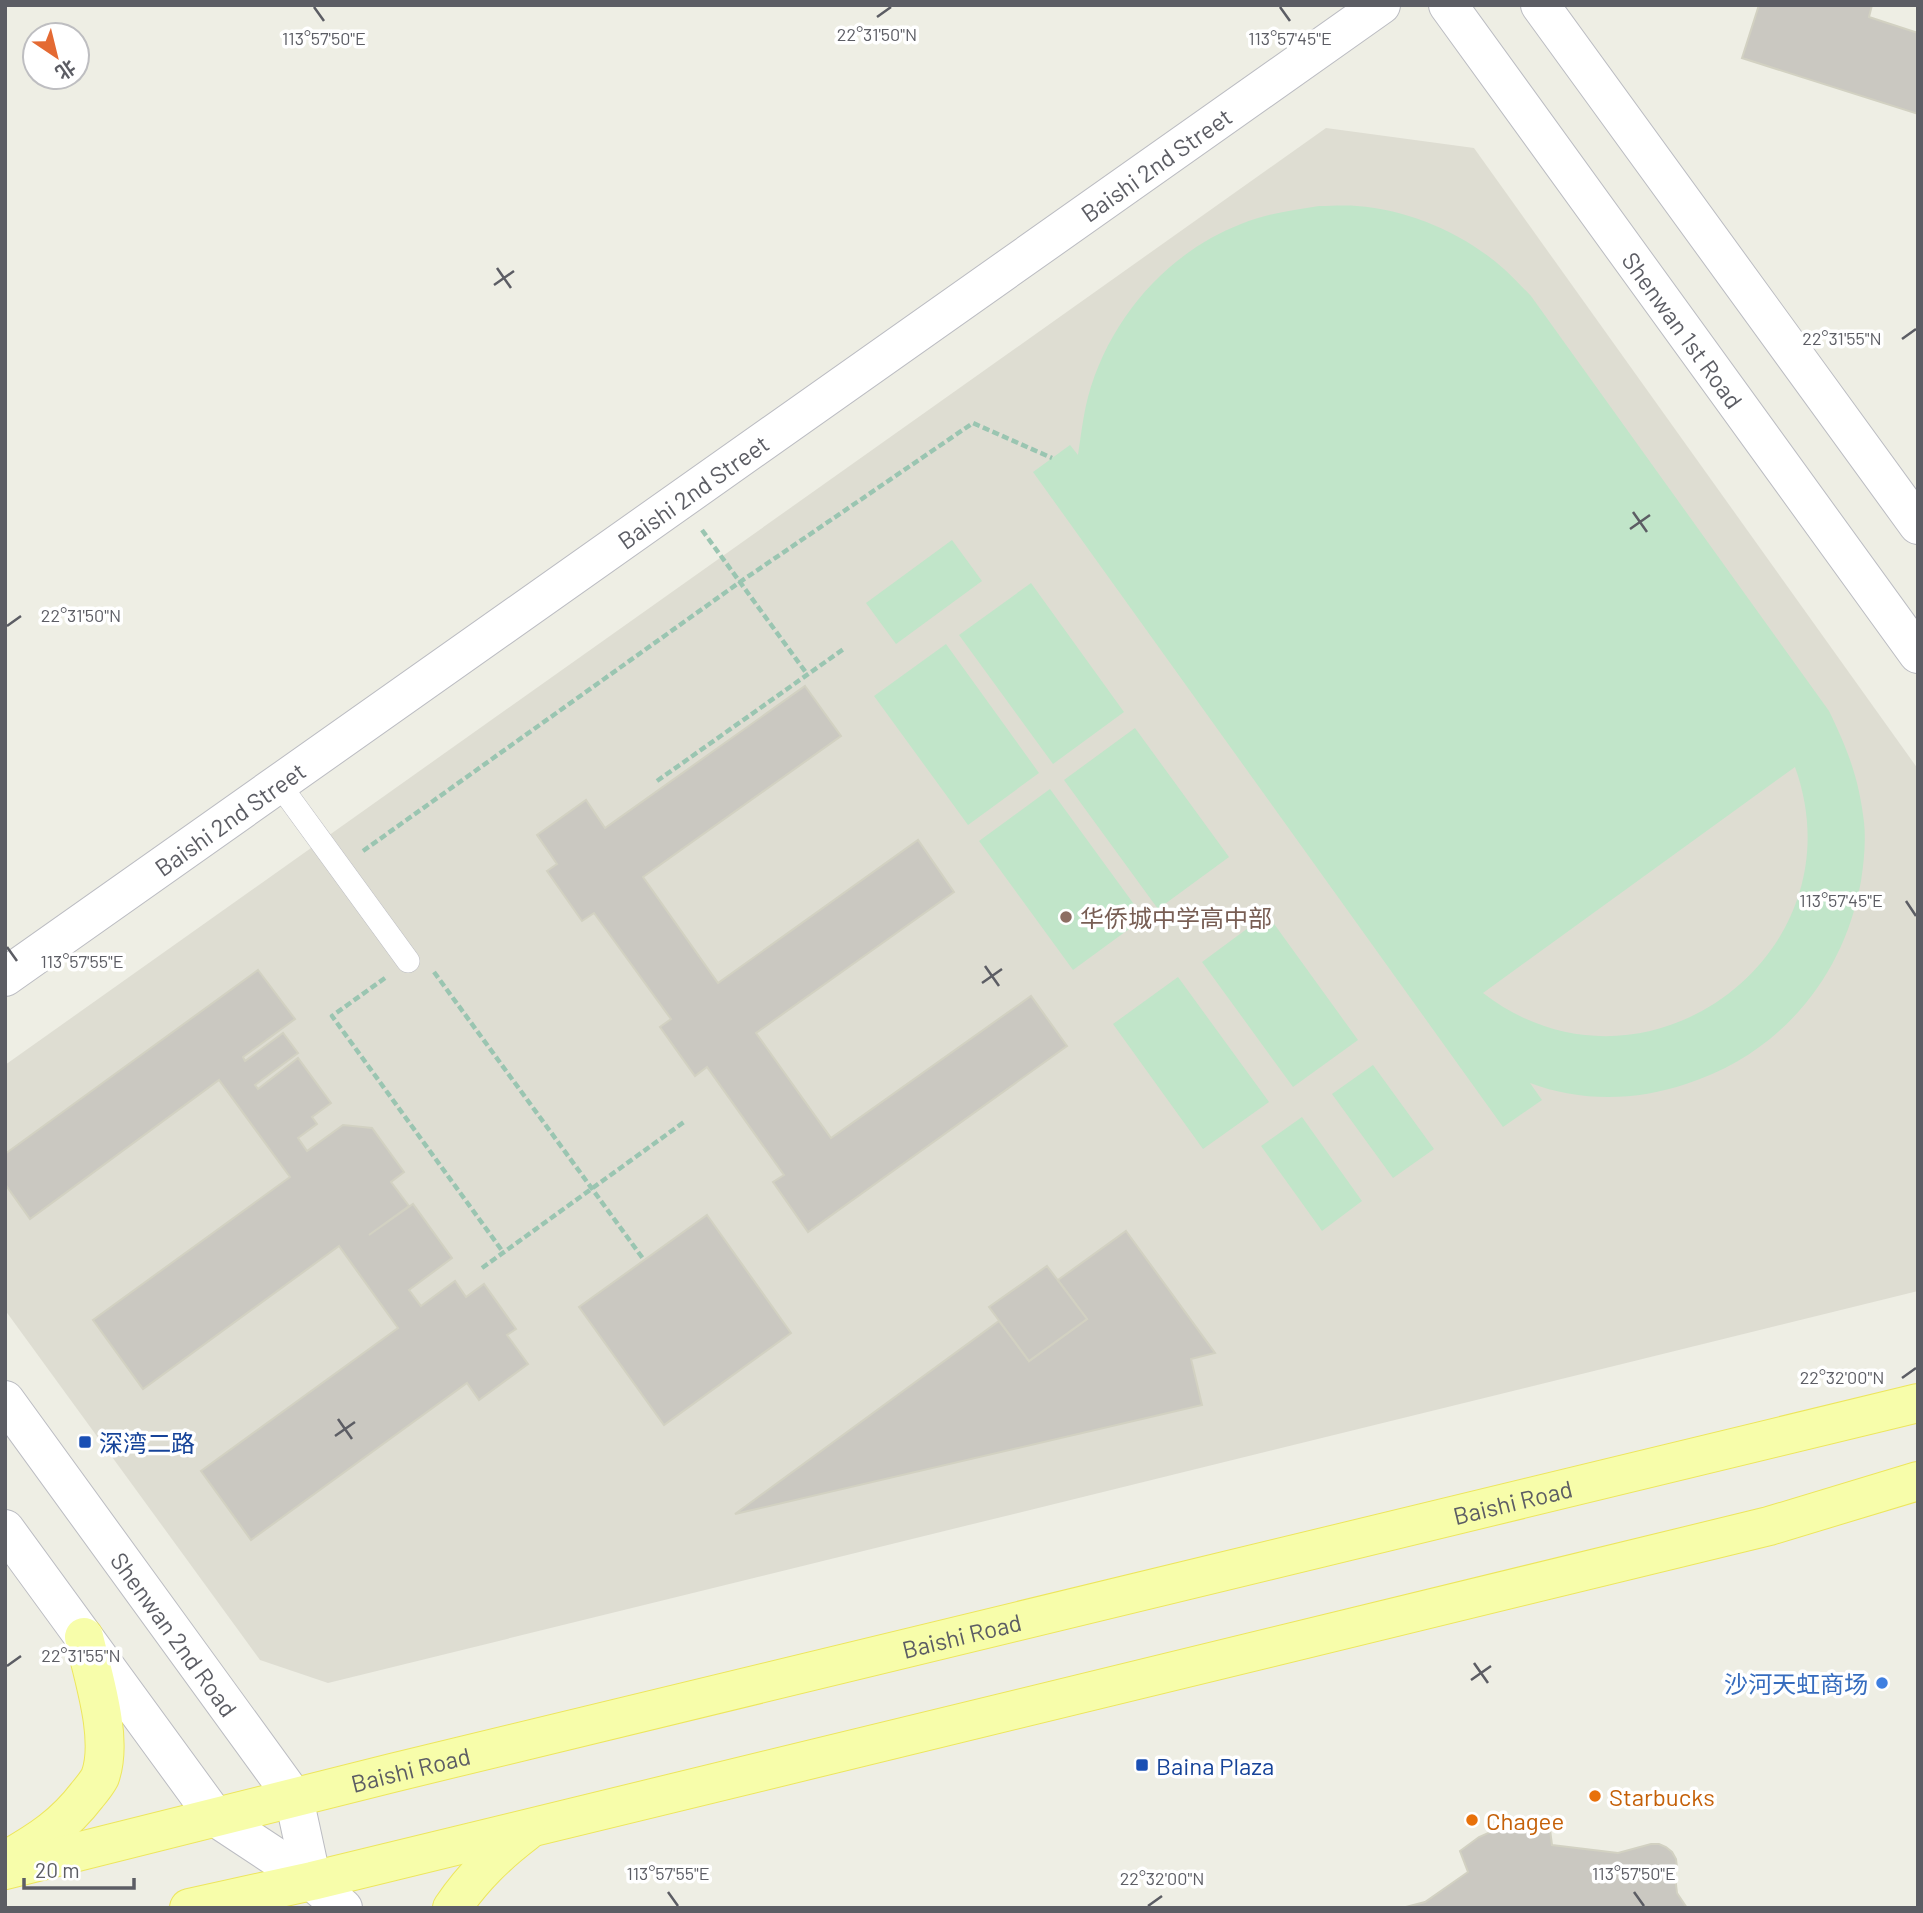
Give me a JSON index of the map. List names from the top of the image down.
{
  "streets": {
    "main road": ["Baishi Road"],
    "street": ["Baishi 2nd Street", "Shenwan 1st Road", "Shenwan 2nd Road"]
  },
  "crossings": [
    ["Baishi Road", "Shenwan 2nd Road"]
  ],
  "places": {
    "other": [
      "华侨城中学高中部",
      "沙河天虹商场",
      "Starbucks",
      "Chagee"
    ],
    "transit": ["深湾二路", "Baina Plaza"]
  },
  "scale_bar": "20 m",
  "north": "bottom right",
  "coordinates": [
    "22°31'50\"N",
    "113°57'50\"E",
    "113°57'45\"E",
    "22°31'55\"N",
    "113°57'55\"E",
    "22°32'00\"N"
  ]
}
